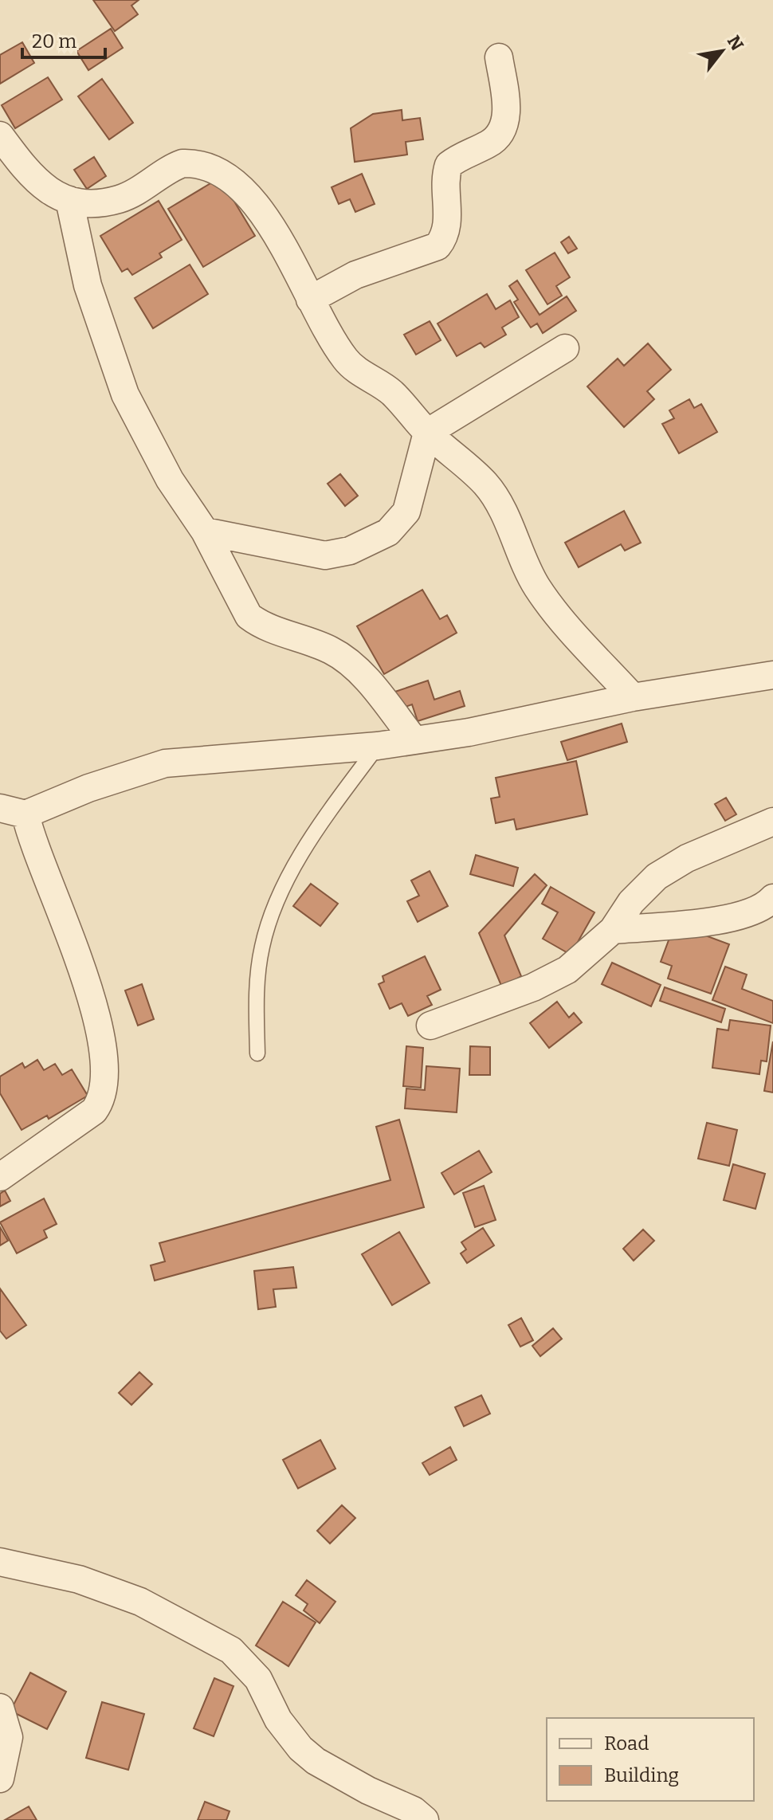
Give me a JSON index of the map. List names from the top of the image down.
{
  "legend": ["Road", "Building"],
  "scale_bar": "20 m",
  "north": "top right"
}
